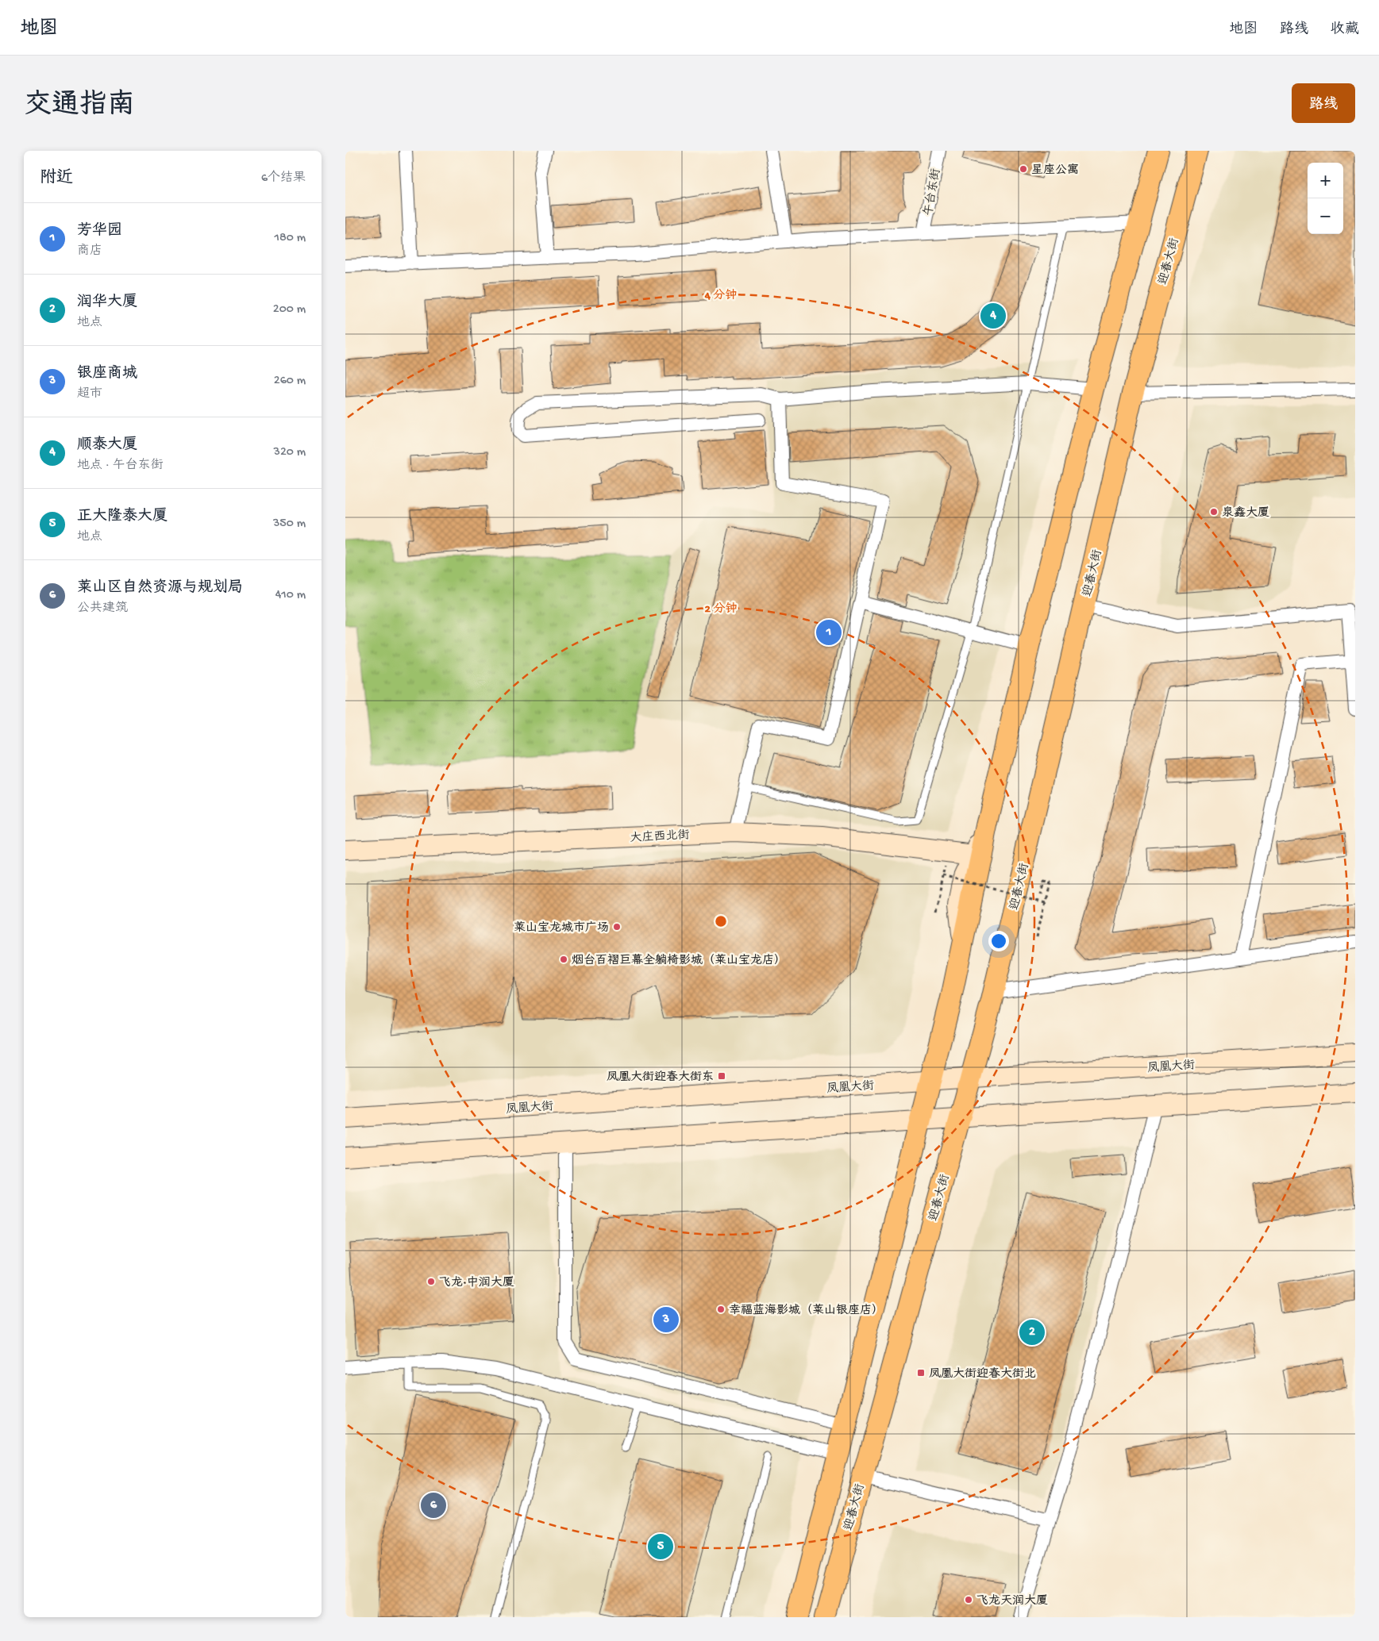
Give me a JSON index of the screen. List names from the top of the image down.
{
  "streets": {
    "main road": ["迎春大街", "大庄西北街", "凤凰大街"],
    "street": ["午台东街"]
  },
  "crossings": [
    ["迎春大街", "凤凰大街"]
  ],
  "places": {
    "other": [
      "星座公寓",
      "泉鑫大厦",
      "莱山宝龙城市广场",
      "烟台百褶巨幕全躺椅影城（莱山宝龙店）",
      "飞龙·中润大厦",
      "幸福蓝海影城（莱山银座店）",
      "飞龙天润大厦"
    ],
    "transit": ["凤凰大街迎春大街东", "凤凰大街迎春大街北"]
  },
  "page": {
    "header": "地图",
    "nav": ["地图", "路线", "收藏"],
    "title": "交通指南",
    "buttons": "路线",
    "heading": ["附近", "6个结果"],
    "map_buttons": ["+", "−"],
    "list": [
      {
        "mark": "1",
        "name": "芳华园",
        "note": "商店",
        "value": "180 m"
      },
      {
        "mark": "2",
        "name": "润华大厦",
        "note": "地点",
        "value": "200 m"
      },
      {
        "mark": "3",
        "name": "银座商城",
        "note": "超市",
        "value": "260 m"
      },
      {
        "mark": "4",
        "name": "顺泰大厦",
        "note": "地点 · 午台东街",
        "value": "320 m"
      },
      {
        "mark": "5",
        "name": "正大隆泰大厦",
        "note": "地点",
        "value": "350 m"
      },
      {
        "mark": "6",
        "name": "莱山区自然资源与规划局",
        "note": "公共建筑",
        "value": "410 m"
      }
    ],
    "pins": [
      "4",
      "1",
      "3",
      "2",
      "6",
      "5"
    ]
  },
  "rings": ["4 分钟", "2 分钟"]
}
